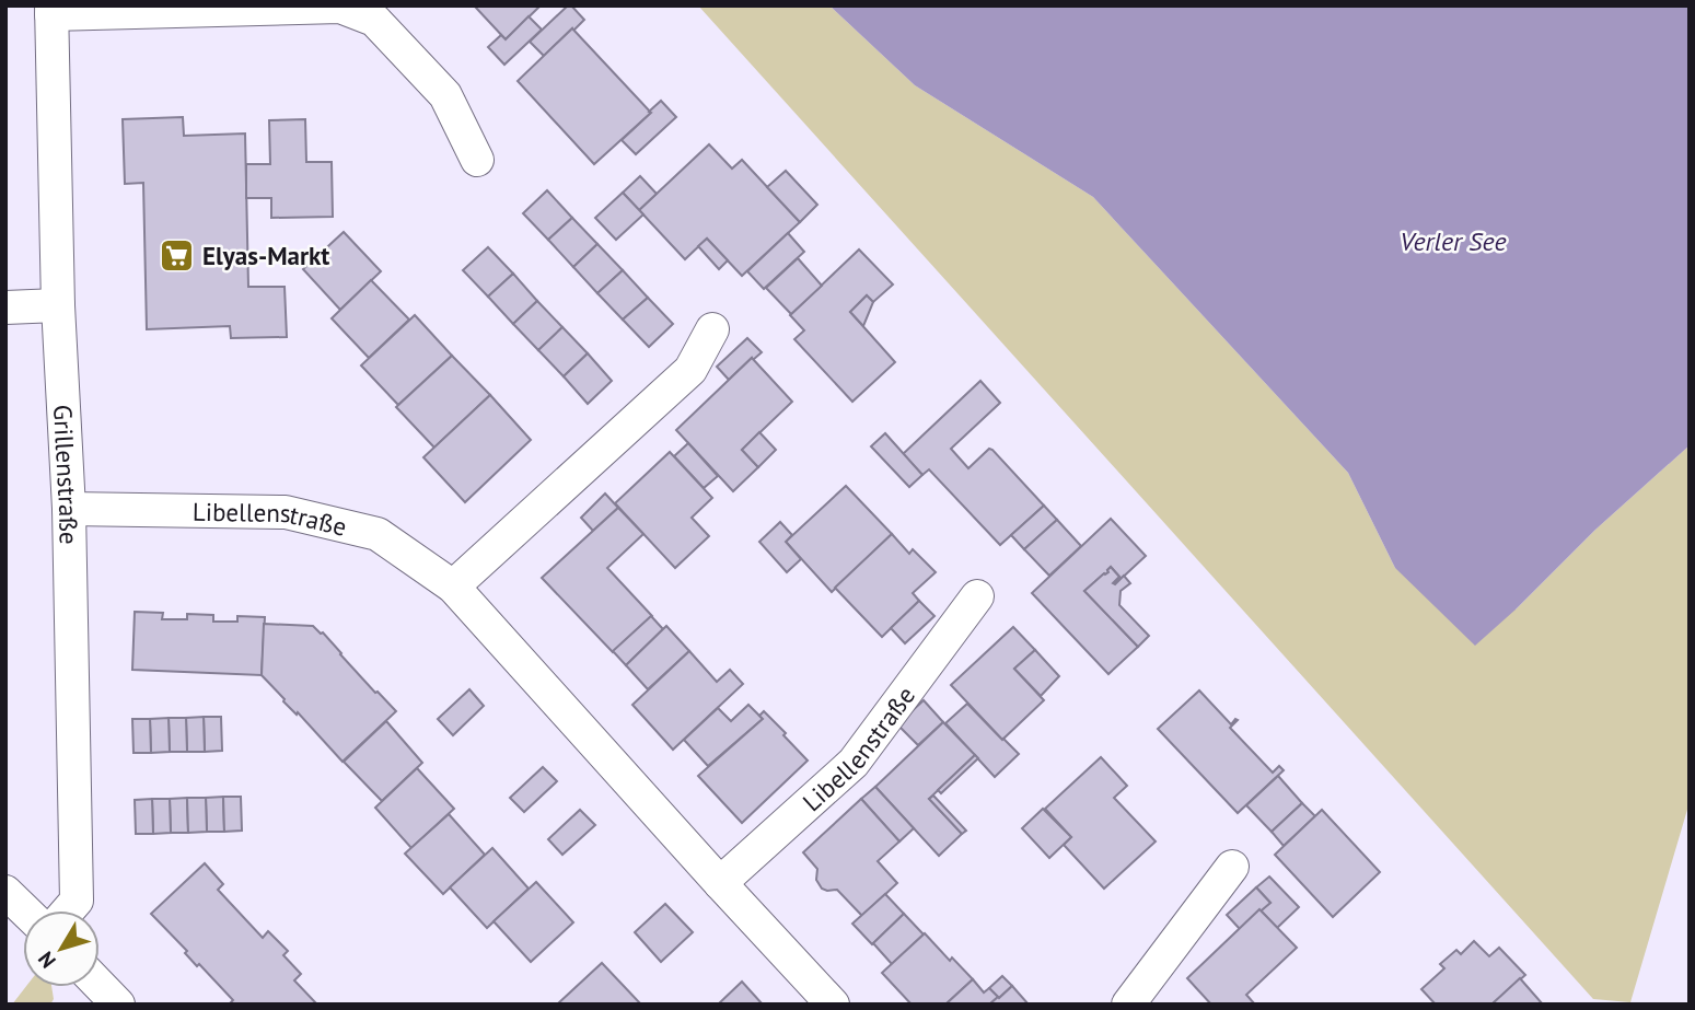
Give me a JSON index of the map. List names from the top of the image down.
{
  "streets": {
    "street": ["Grillenstraße", "Libellenstraße"]
  },
  "crossings": [
    ["Grillenstraße", "Libellenstraße"]
  ],
  "water": ["Verler See"],
  "places": {
    "supermarket": ["Elyas-Markt"]
  },
  "north": "bottom left"
}
